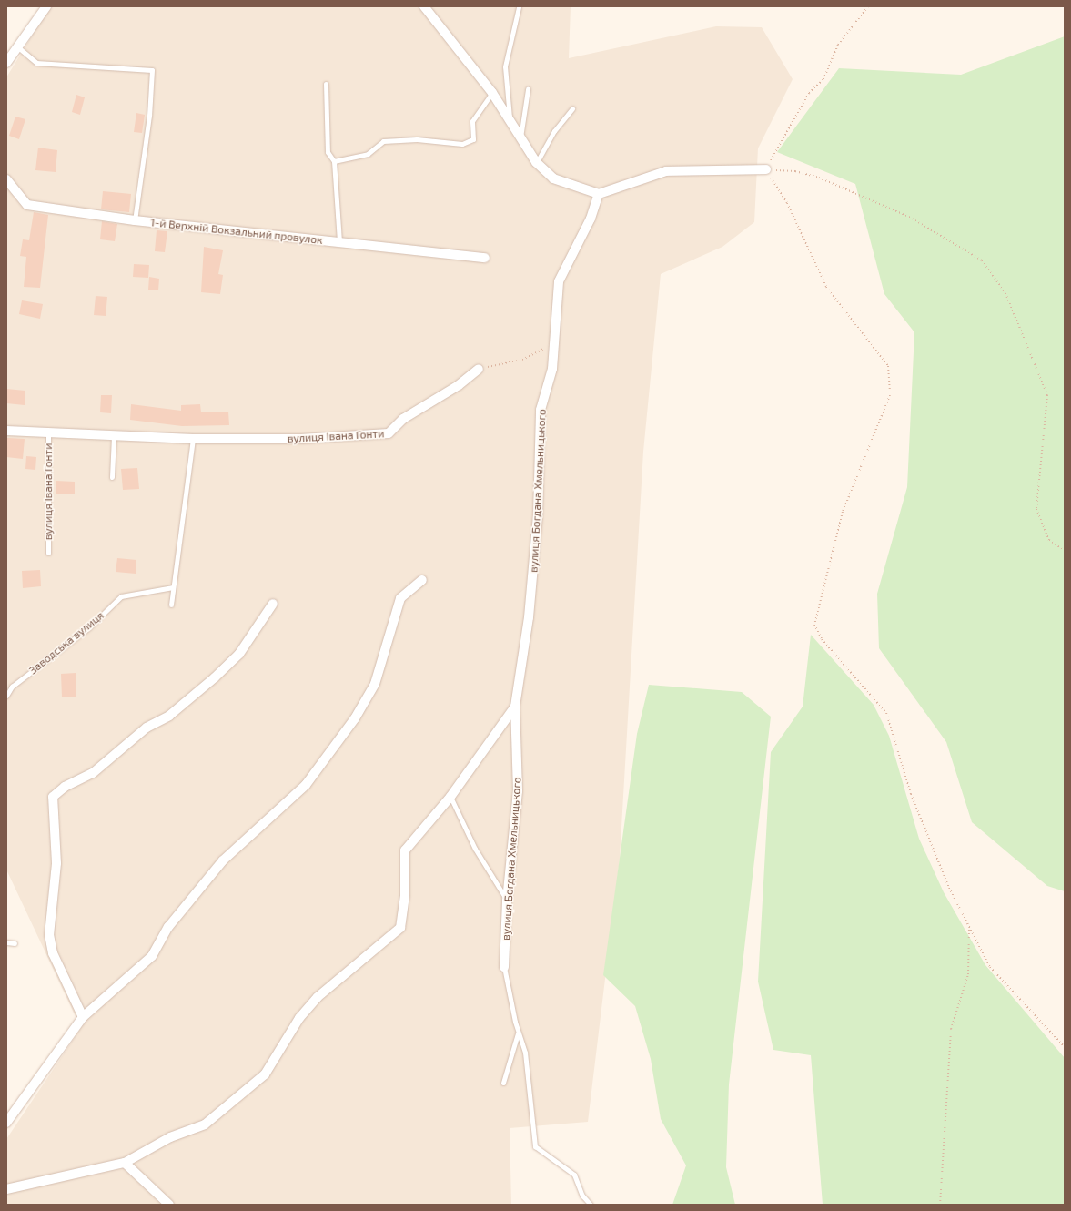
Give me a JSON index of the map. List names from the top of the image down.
{
  "streets": {
    "street": ["1-й Верхній Вокзальний провулок", "вулиця Івана Гонти", "вулиця Богдана Хмельницького"],
    "lane": ["Заводська вулиця"]
  }
}
